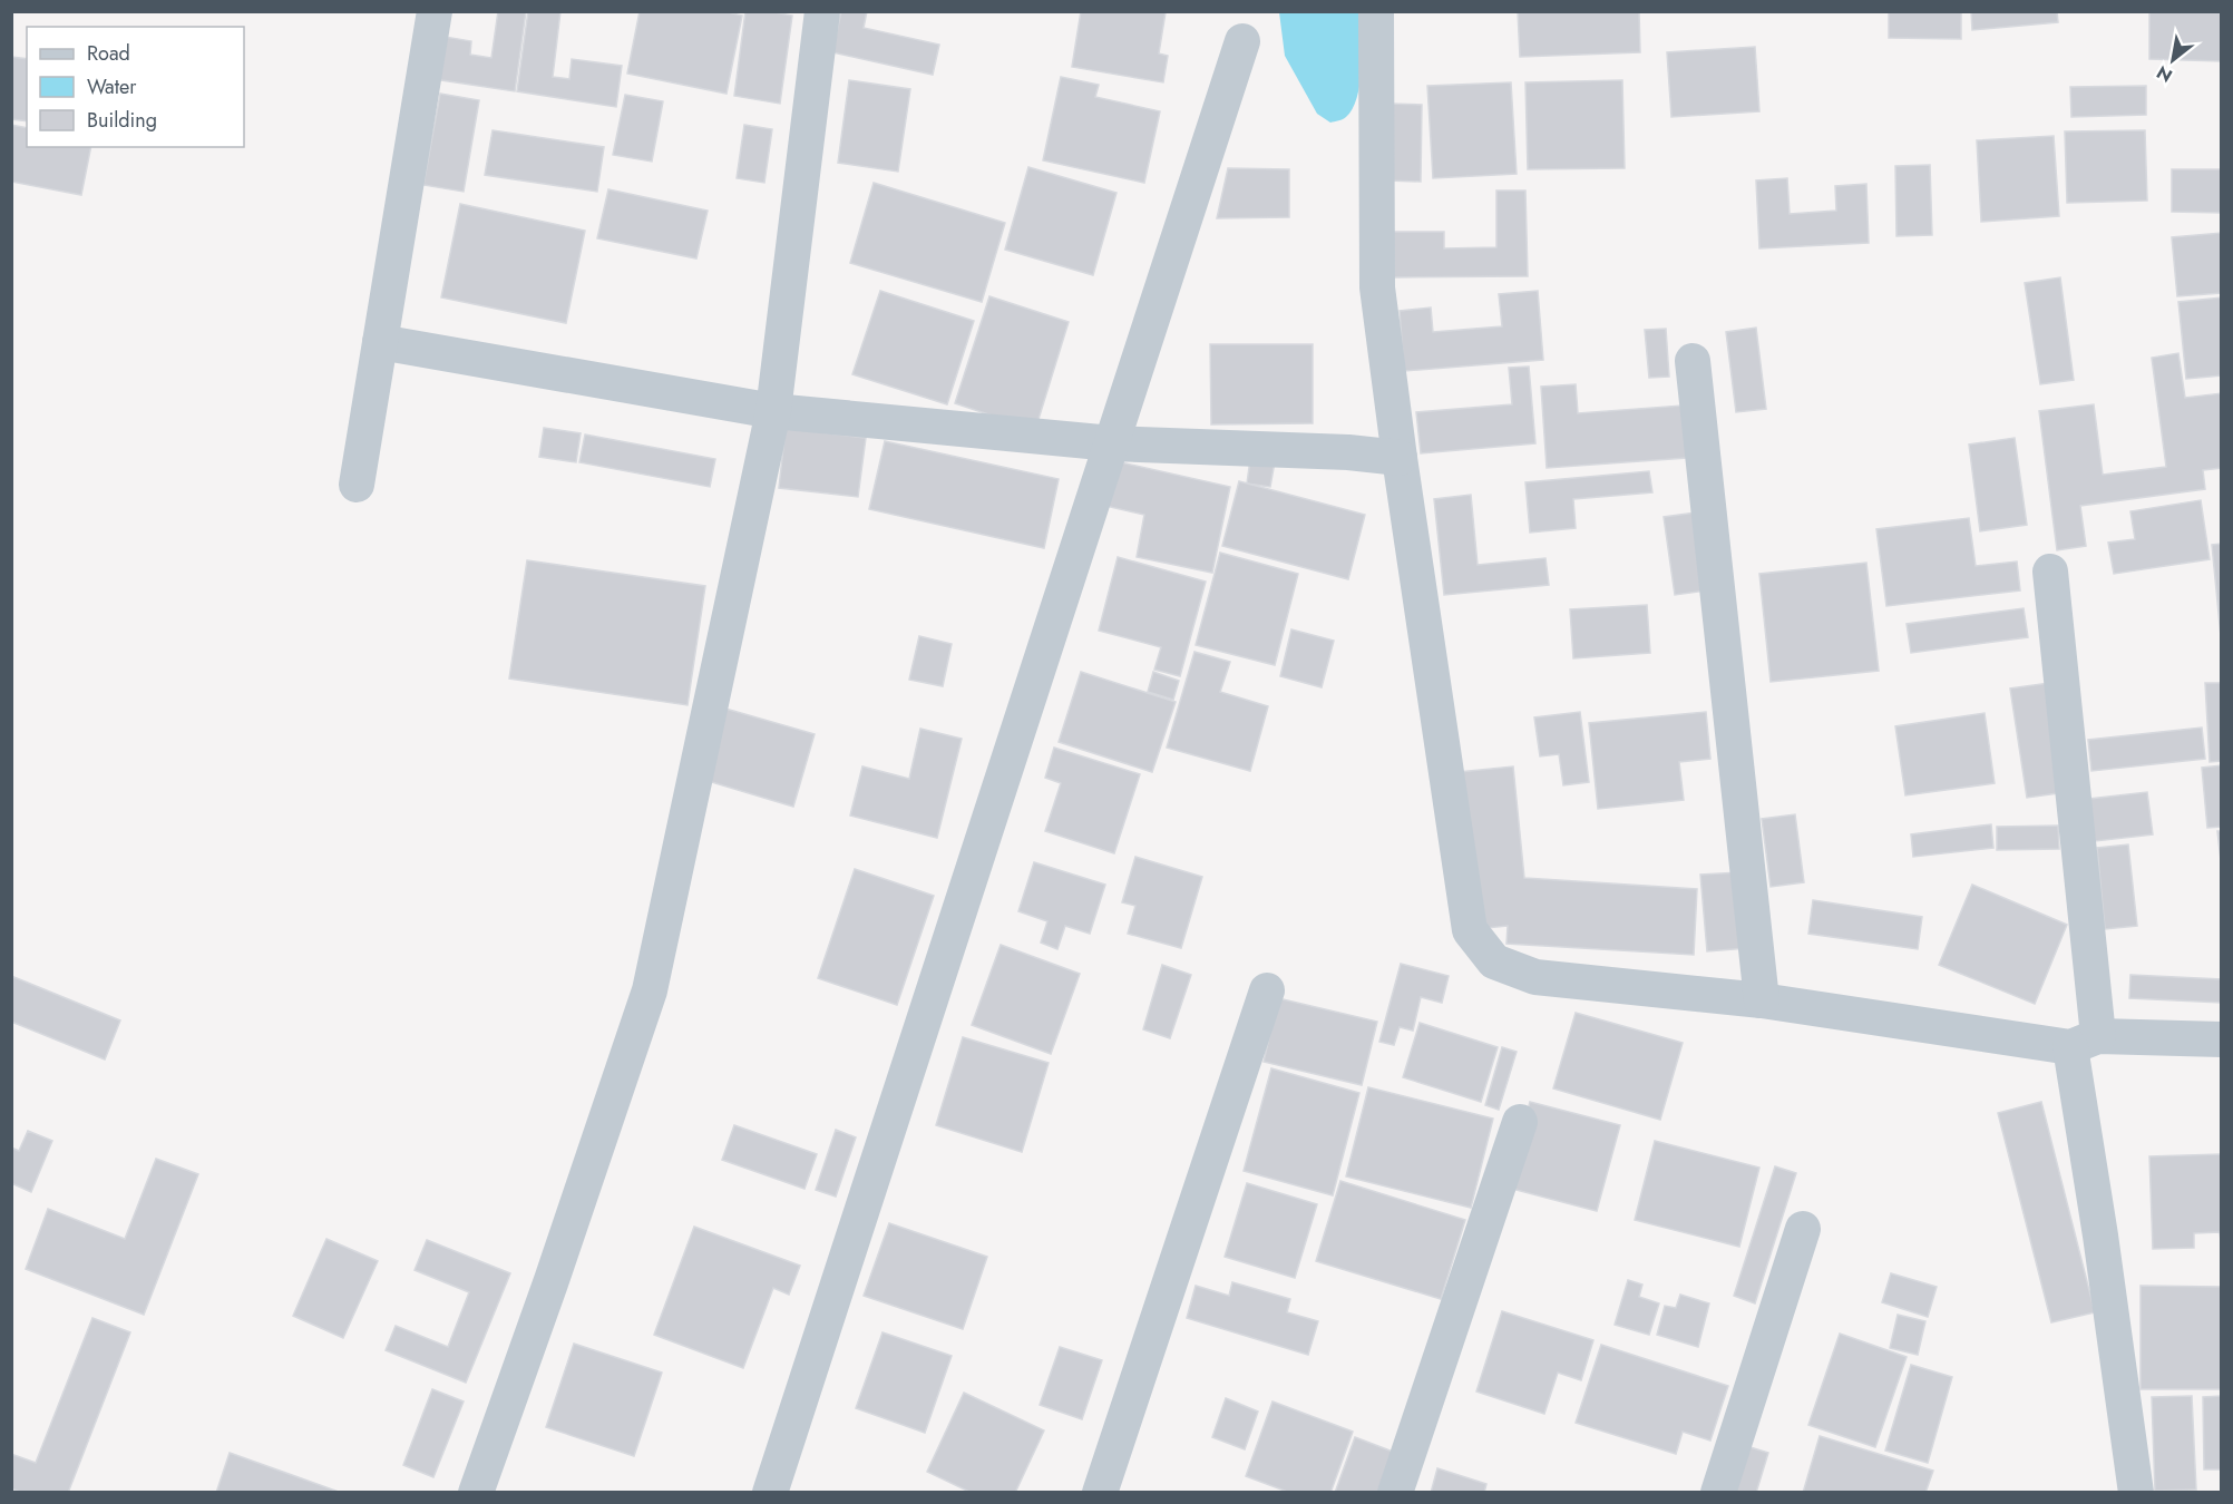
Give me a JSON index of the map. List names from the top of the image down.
{
  "legend": ["Road", "Water", "Building"],
  "north": "bottom left"
}
